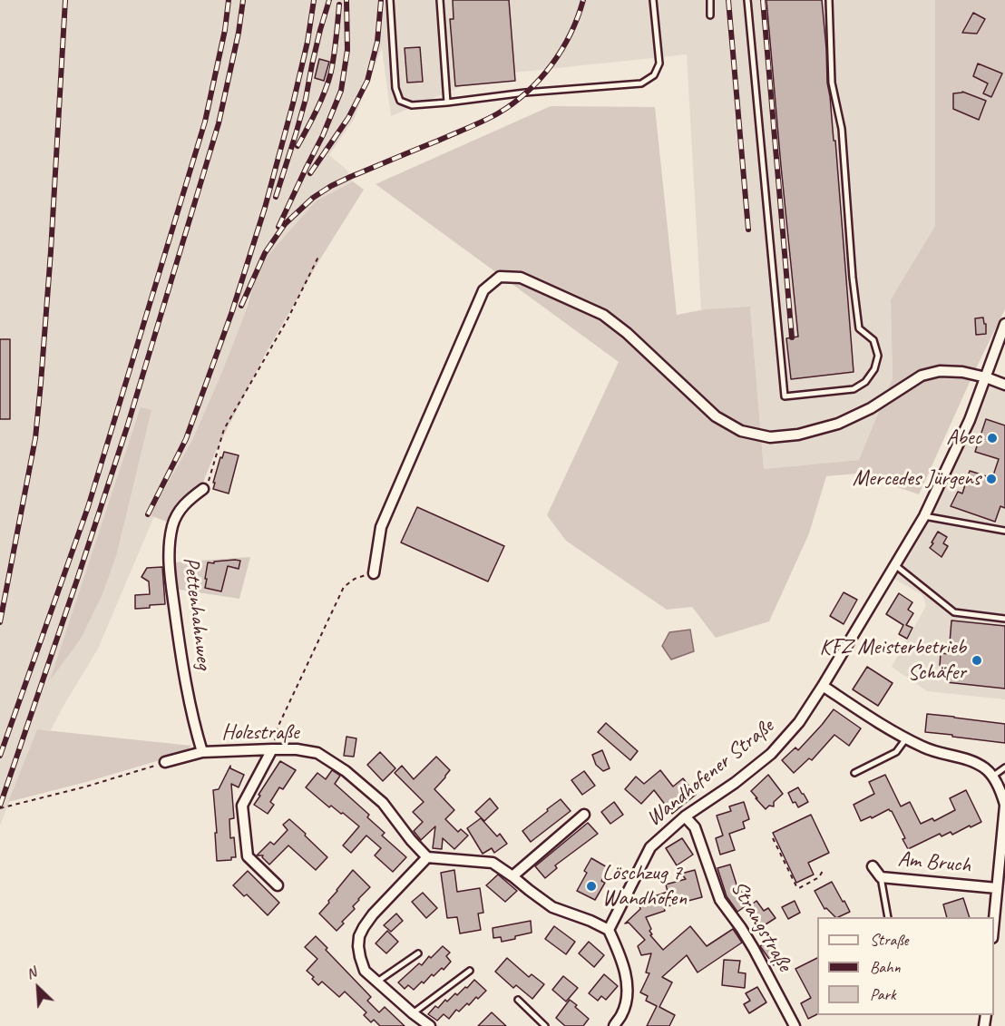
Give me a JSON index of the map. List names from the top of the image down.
{
  "streets": {
    "street": [
      "Pettenhahnweg",
      "Holzstraße",
      "Wandhofener Straße",
      "Am Bruch",
      "Strangstraße"
    ]
  },
  "crossings": [
    ["Pettenhahnweg", "Holzstraße"],
    ["Wandhofener Straße", "Am Bruch"],
    ["Wandhofener Straße", "Strangstraße"]
  ],
  "places": [
    "Abec",
    "Mercedes Jürgens",
    "KFZ Meisterbetrieb Schäfer",
    "Löschzug 7 Wandhofen"
  ],
  "legend": ["Straße", "Bahn", "Park"],
  "north": "top left"
}
